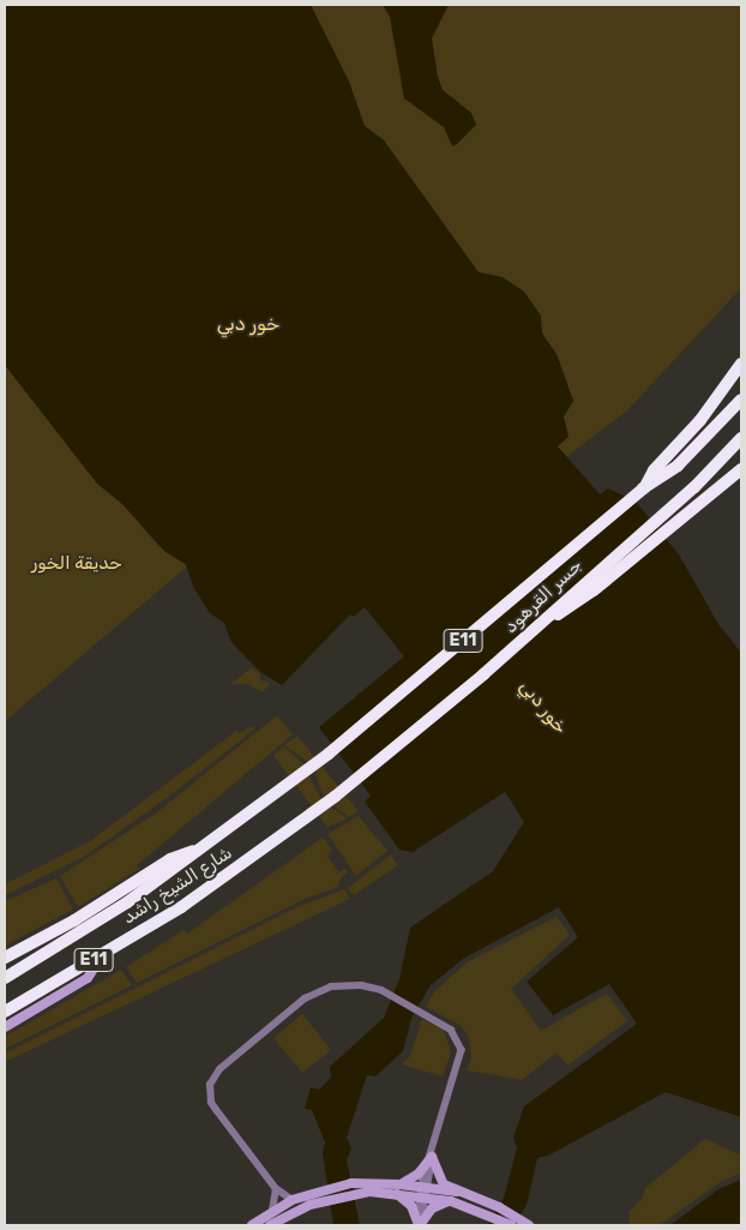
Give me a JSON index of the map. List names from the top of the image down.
{
  "streets": {
    "highway": ["جسر القرهود", "E11", "شارع الشيخ راشد"]
  },
  "crossings": [
    ["جسر القرهود", "E11"],
    ["جسر القرهود", "شارع الشيخ راشد"]
  ],
  "water": ["خور دبي"],
  "parks": ["حديقة الخور"]
}
